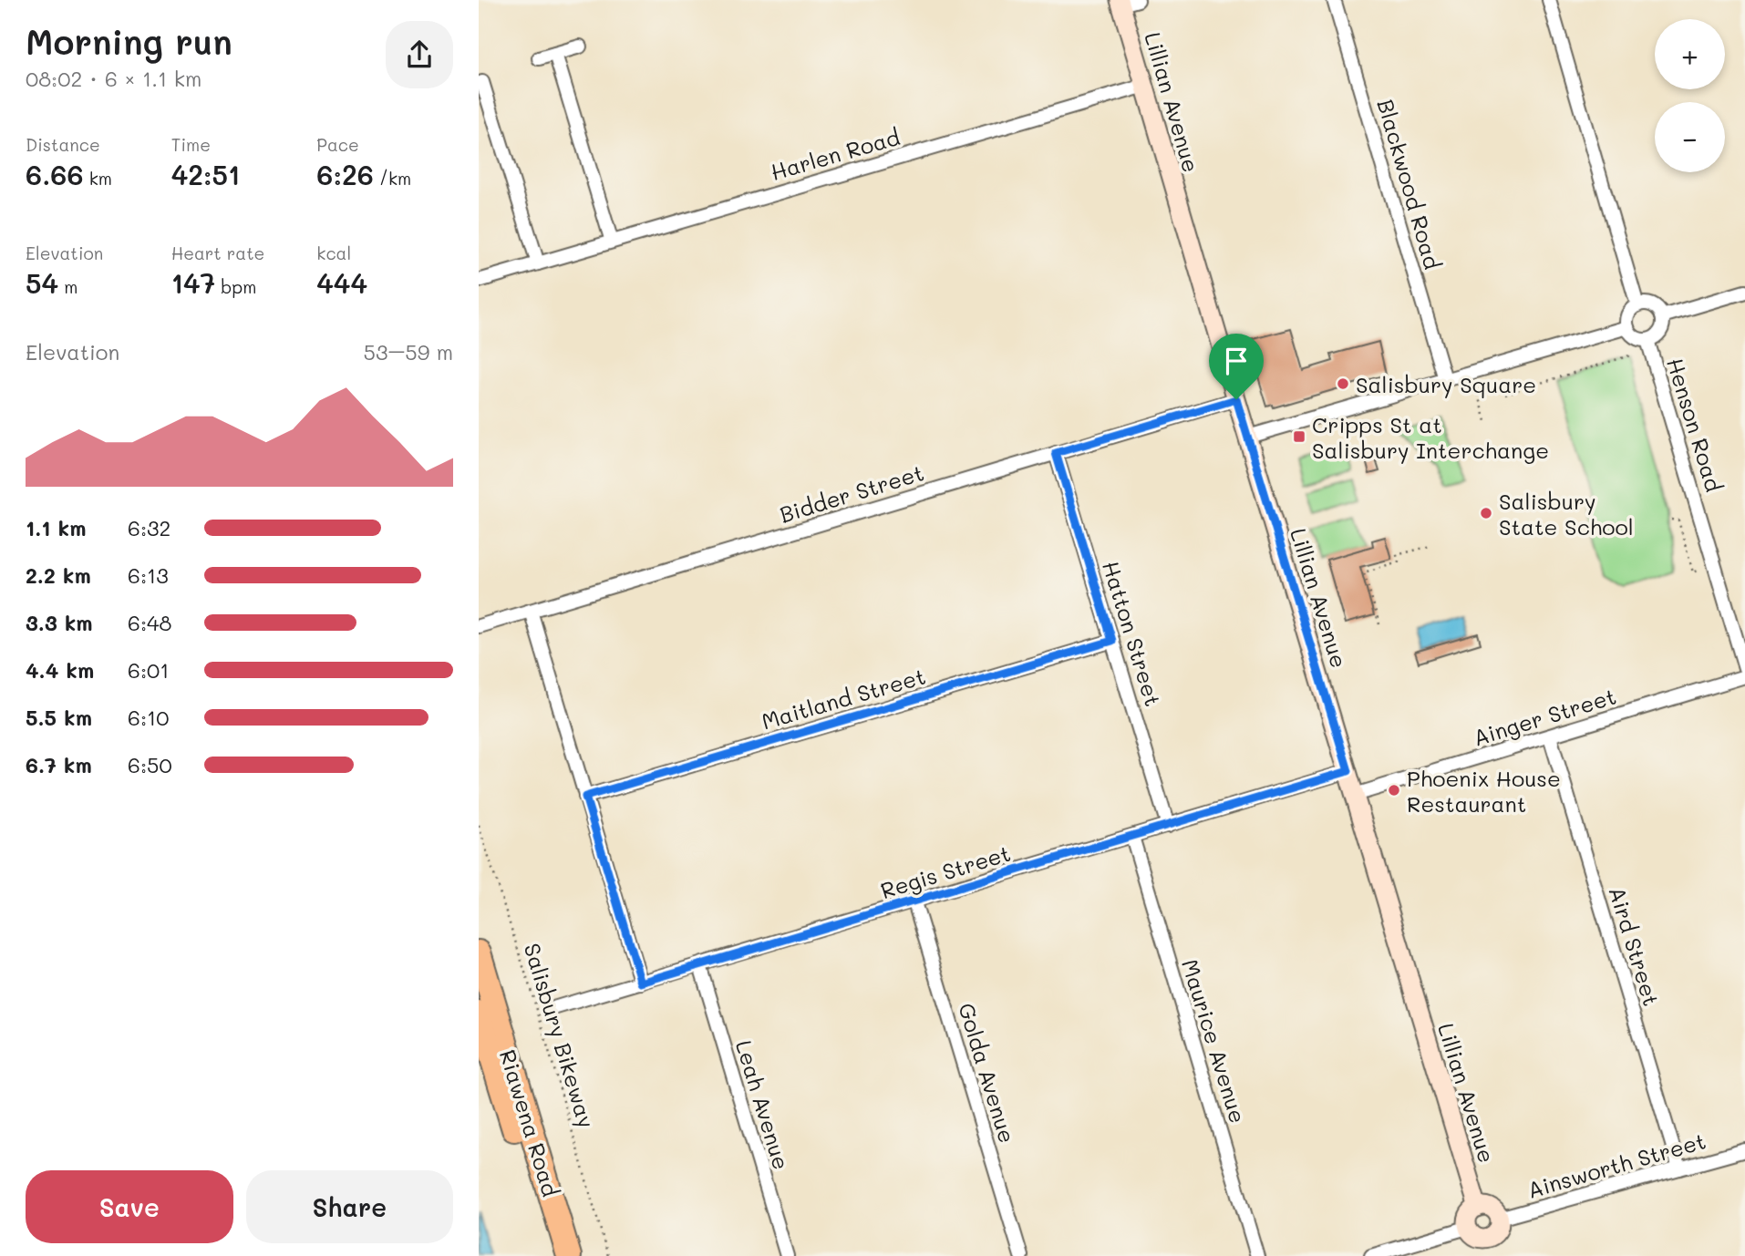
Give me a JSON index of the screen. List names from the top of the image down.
{
  "streets": {
    "highway": ["Riawena Road"],
    "street": [
      "Lillian Avenue",
      "Harlen Road",
      "Blackwood Road",
      "Henson Road",
      "Bidder Street",
      "Hatton Street",
      "Maitland Street",
      "Ainger Street",
      "Regis Street",
      "Aird Street",
      "Maurice Avenue",
      "Golda Avenue",
      "Leah Avenue",
      "Ainsworth Street"
    ],
    "path": ["Salisbury Bikeway"]
  },
  "crossings": [
    ["Lillian Avenue", "Harlen Road"],
    ["Lillian Avenue", "Bidder Street"],
    ["Lillian Avenue", "Ainger Street"],
    ["Lillian Avenue", "Regis Street"],
    ["Lillian Avenue", "Ainsworth Street"],
    ["Bidder Street", "Hatton Street"],
    ["Hatton Street", "Maitland Street"],
    ["Hatton Street", "Regis Street"],
    ["Ainger Street", "Aird Street"],
    ["Regis Street", "Maurice Avenue"],
    ["Regis Street", "Golda Avenue"],
    ["Regis Street", "Leah Avenue"],
    ["Aird Street", "Ainsworth Street"]
  ],
  "places": {
    "other": ["Salisbury Square", "Salisbury State School", "Phoenix House Restaurant"],
    "transit": ["Cripps St at Salisbury Interchange"]
  },
  "page": {
    "heading": ["Morning run", "08:02 · 6 × 1.1 km"],
    "map_buttons": ["+", "−"],
    "stats": [
      ["Distance", "6.66 km"],
      ["Time", "42:51"],
      ["Pace", "6:26 /km"],
      ["Elevation", "54 m"],
      ["Heart rate", "147 bpm"],
      ["kcal", "444"]
    ],
    "chart": ["Elevation", "53–59 m"],
    "list": [
      {
        "name": "1.1 km",
        "note": "6:32"
      },
      {
        "name": "2.2 km",
        "note": "6:13"
      },
      {
        "name": "3.3 km",
        "note": "6:48"
      },
      {
        "name": "4.4 km",
        "note": "6:01"
      },
      {
        "name": "5.5 km",
        "note": "6:10"
      },
      {
        "name": "6.7 km",
        "note": "6:50"
      }
    ],
    "buttons": ["Save", "Share"]
  }
}
